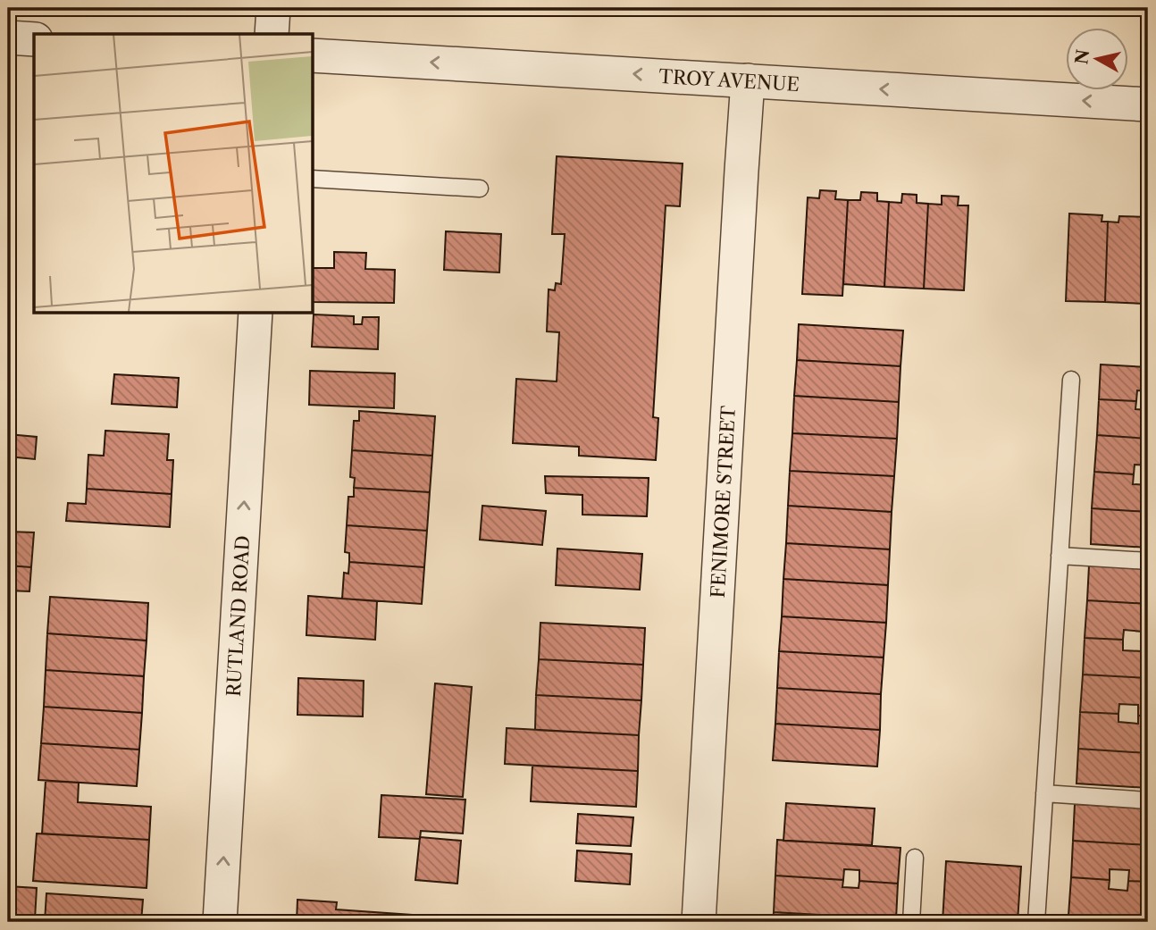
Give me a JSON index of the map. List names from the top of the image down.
{
  "streets": {
    "street": ["TROY AVENUE", "FENIMORE STREET", "RUTLAND ROAD"]
  },
  "crossings": [
    ["TROY AVENUE", "FENIMORE STREET"]
  ],
  "one_way": ["TROY AVENUE", "RUTLAND ROAD"],
  "north": "left"
}
